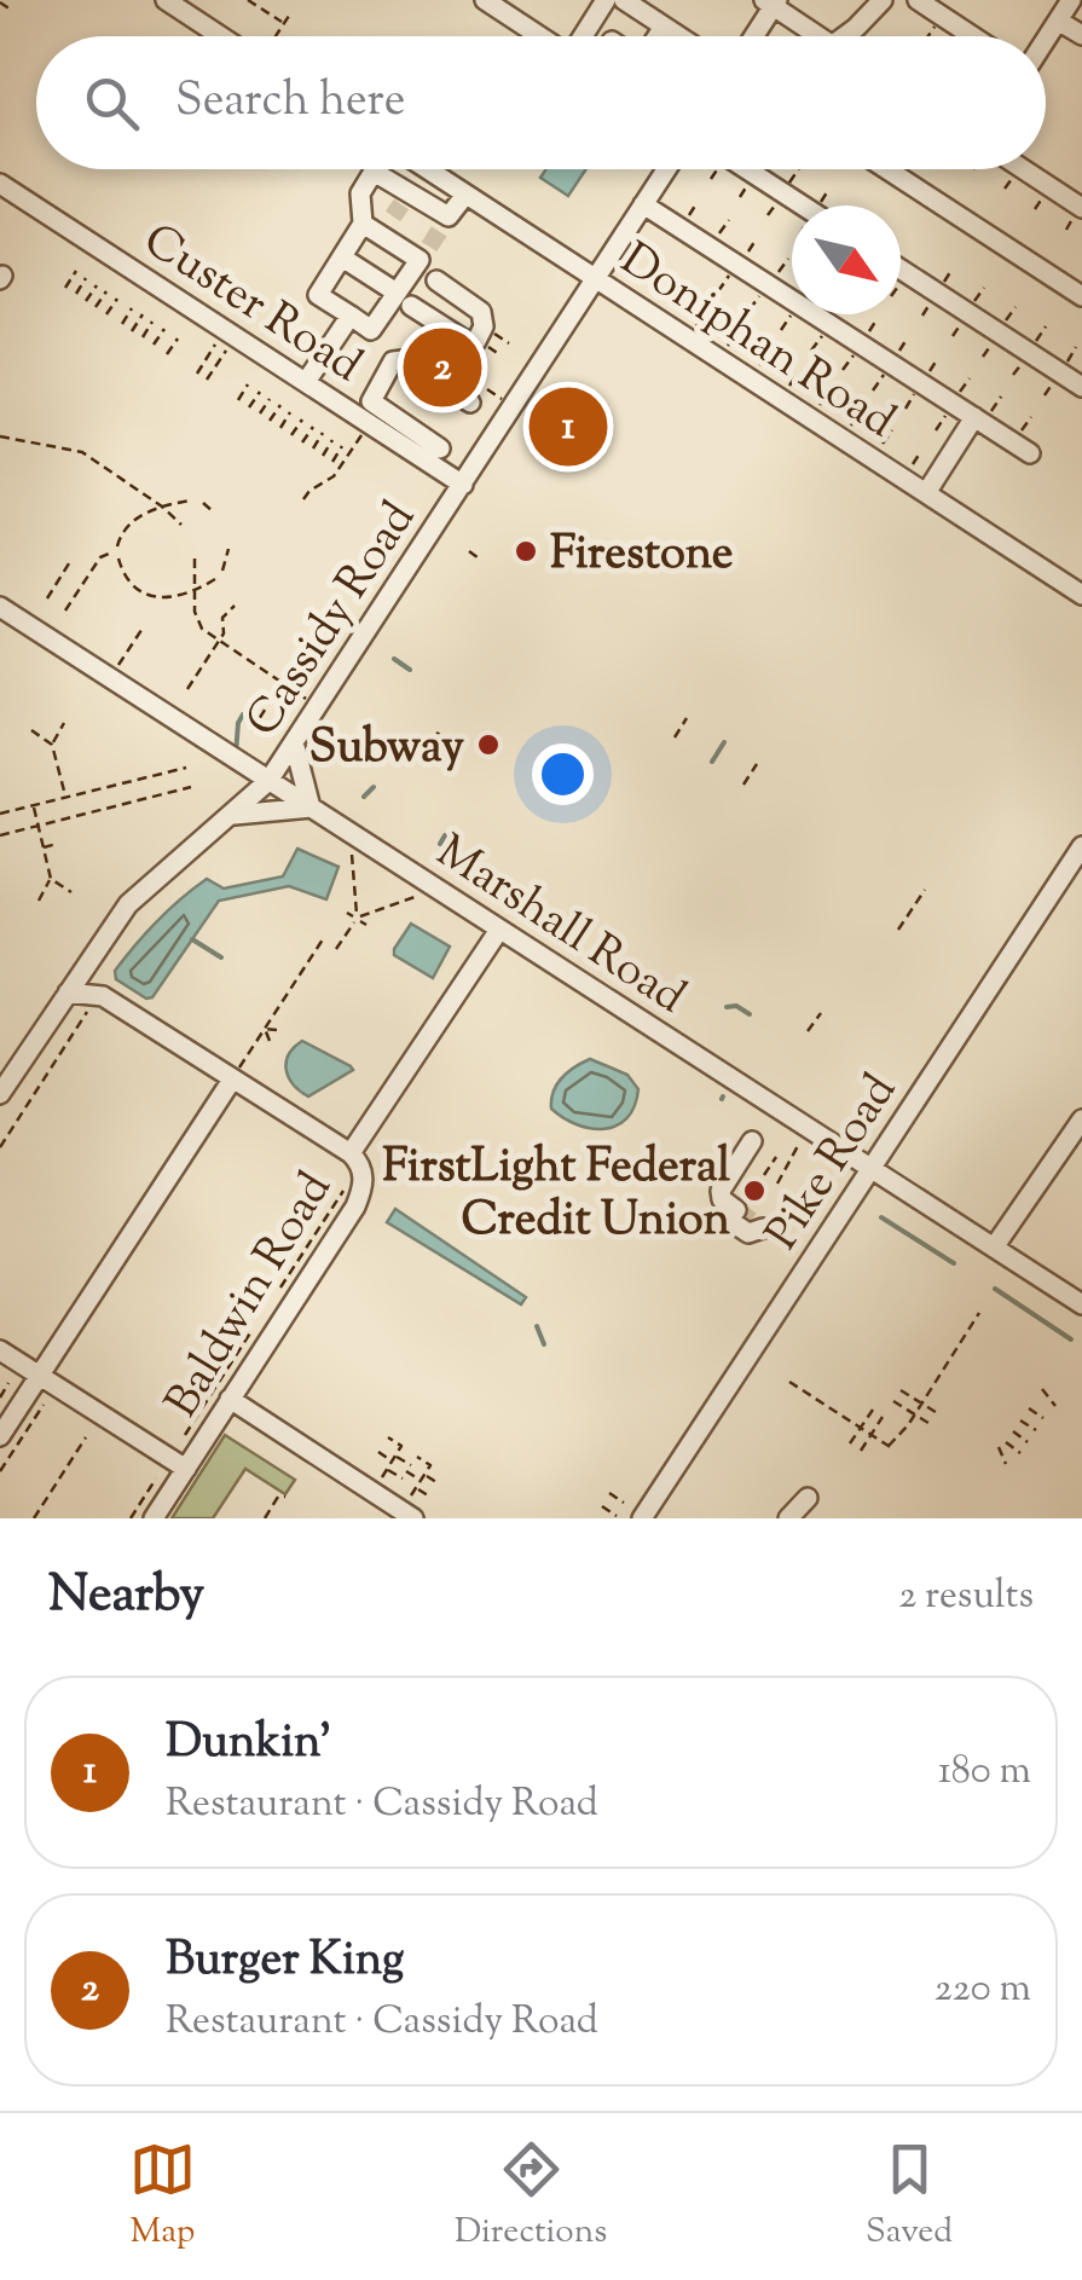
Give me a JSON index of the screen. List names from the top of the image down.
{
  "streets": {
    "street": [
      "Custer Road",
      "Doniphan Road",
      "Cassidy Road",
      "Marshall Road",
      "Pike Road",
      "Baldwin Road"
    ]
  },
  "crossings": [
    ["Custer Road", "Cassidy Road"],
    ["Doniphan Road", "Cassidy Road"],
    ["Cassidy Road", "Marshall Road"],
    ["Marshall Road", "Pike Road"],
    ["Marshall Road", "Baldwin Road"]
  ],
  "places": ["Firestone", "Subway", "FirstLight Federal Credit Union"],
  "north": "bottom right",
  "page": {
    "search": "Search here",
    "pins": ["2", "1"],
    "heading": ["Nearby", "2 results"],
    "list": [
      {
        "mark": "1",
        "name": "Dunkin'",
        "note": "Restaurant · Cassidy Road",
        "value": "180 m"
      },
      {
        "mark": "2",
        "name": "Burger King",
        "note": "Restaurant · Cassidy Road",
        "value": "220 m"
      }
    ],
    "nav": ["Map", "Directions", "Saved"]
  }
}
